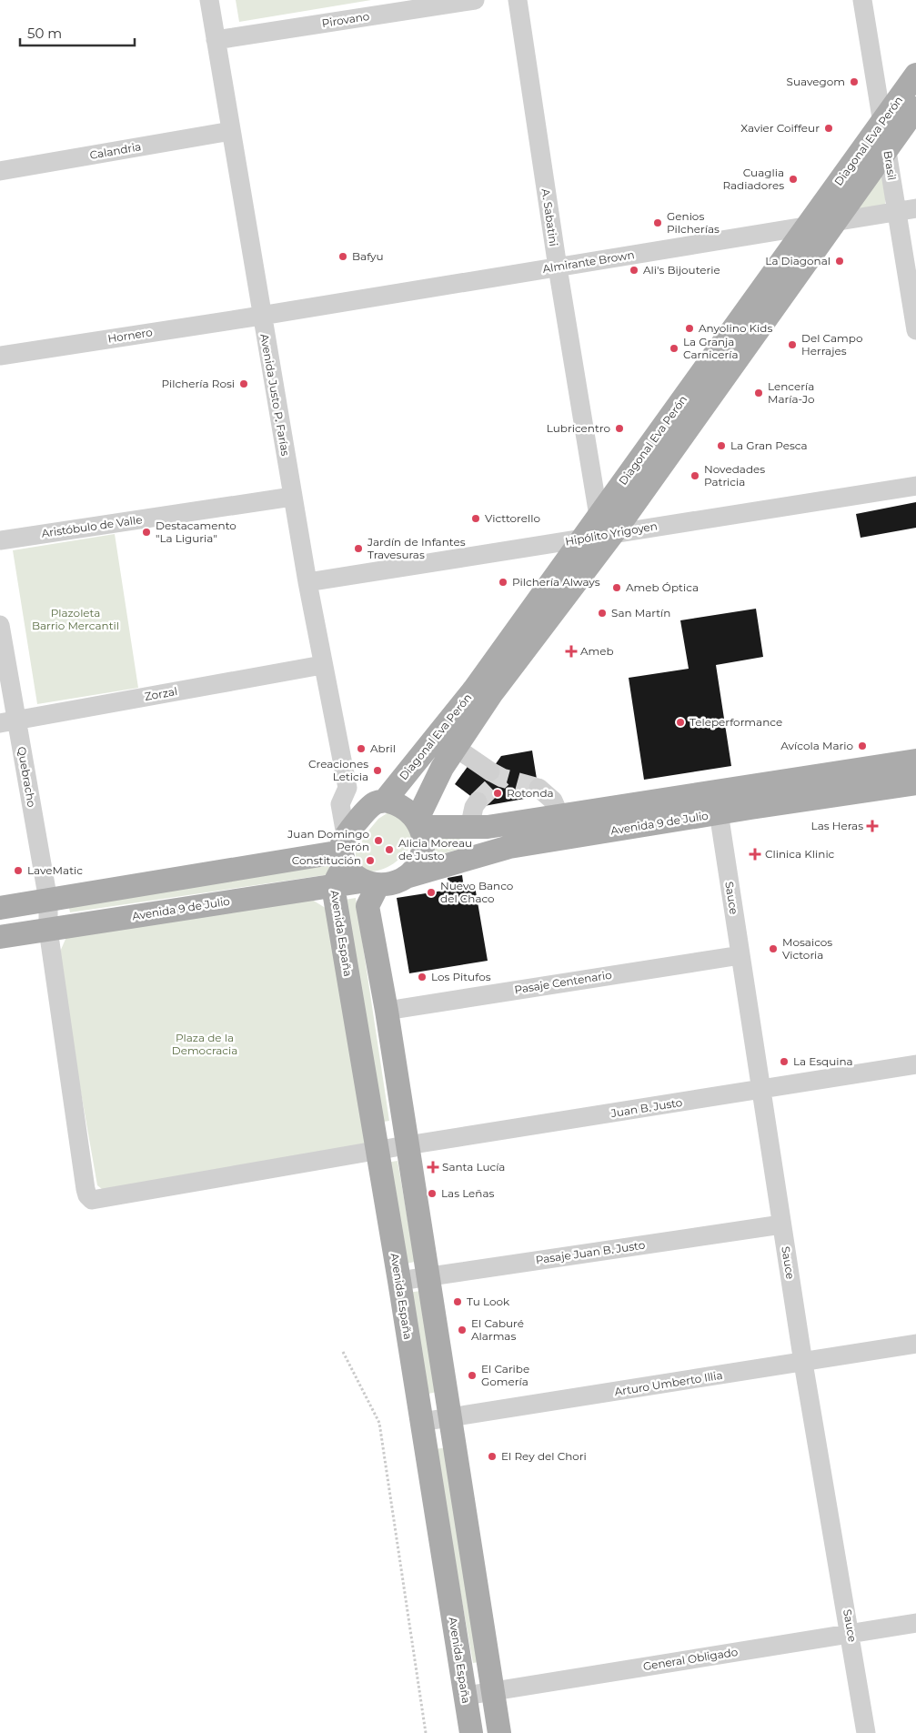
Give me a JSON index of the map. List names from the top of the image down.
{
  "streets": {
    "main road": ["Diagonal Eva Perón", "Avenida 9 de Julio", "Avenida España"],
    "street": [
      "Pirovano",
      "Calandria",
      "Brasil",
      "A. Sabatini",
      "Almirante Brown",
      "Hornero",
      "Avenida Justo P. Farías",
      "Aristóbulo de Valle",
      "Hipólito Yrigoyen",
      "Zorzal",
      "Quebracho",
      "Sauce",
      "Pasaje Centenario",
      "Juan B. Justo",
      "Pasaje Juan B. Justo",
      "Arturo Umberto Illia",
      "General Obligado"
    ]
  },
  "crossings": [
    ["Pirovano", "Avenida Justo P. Farías"],
    ["Diagonal Eva Perón", "Brasil"],
    ["Diagonal Eva Perón", "A. Sabatini"],
    ["Diagonal Eva Perón", "Almirante Brown"],
    ["Diagonal Eva Perón", "Avenida Justo P. Farías"],
    ["Diagonal Eva Perón", "Hipólito Yrigoyen"],
    ["Diagonal Eva Perón", "Avenida 9 de Julio"],
    ["Diagonal Eva Perón", "Avenida España"],
    ["Calandria", "Avenida Justo P. Farías"],
    ["Brasil", "Almirante Brown"],
    ["A. Sabatini", "Almirante Brown"],
    ["A. Sabatini", "Hipólito Yrigoyen"],
    ["Almirante Brown", "Hornero"],
    ["Almirante Brown", "Avenida Justo P. Farías"],
    ["Hornero", "Avenida Justo P. Farías"],
    ["Avenida Justo P. Farías", "Aristóbulo de Valle"],
    ["Avenida Justo P. Farías", "Hipólito Yrigoyen"],
    ["Avenida Justo P. Farías", "Zorzal"],
    ["Avenida Justo P. Farías", "Avenida 9 de Julio"],
    ["Avenida Justo P. Farías", "Avenida España"],
    ["Zorzal", "Quebracho"],
    ["Quebracho", "Avenida 9 de Julio"],
    ["Quebracho", "Avenida España"],
    ["Quebracho", "Juan B. Justo"],
    ["Avenida 9 de Julio", "Sauce"],
    ["Avenida 9 de Julio", "Avenida España"],
    ["Sauce", "Pasaje Centenario"],
    ["Sauce", "Juan B. Justo"],
    ["Sauce", "Pasaje Juan B. Justo"],
    ["Sauce", "Arturo Umberto Illia"],
    ["Sauce", "General Obligado"],
    ["Avenida España", "Juan B. Justo"],
    ["Avenida España", "Pasaje Juan B. Justo"],
    ["Avenida España", "Arturo Umberto Illia"],
    ["Avenida España", "General Obligado"]
  ],
  "parks": ["Plazoleta Barrio Mercantil", "Plaza de la Democracia"],
  "places": {
    "other": [
      "Suavegom",
      "Xavier Coiffeur",
      "Cuaglia Radiadores",
      "Genios Pilcherías",
      "Bafyu",
      "La Diagonal",
      "Ali's Bijouterie",
      "Anyolino Kids",
      "Del Campo Herrajes",
      "La Granja Carnicería",
      "Pilchería Rosi",
      "Lencería María-Jo",
      "Lubricentro",
      "La Gran Pesca",
      "Novedades Patricia",
      "Victtorello",
      "Destacamento \"La Liguria\"",
      "Jardín de Infantes Travesuras",
      "Pilchería Always",
      "Ameb Óptica",
      "San Martín",
      "Teleperformance",
      "Avícola Mario",
      "Abril",
      "Creaciones Leticia",
      "Rotonda",
      "Juan Domingo Perón",
      "Alicia Moreau de Justo",
      "Constitución",
      "LaveMatic",
      "Nuevo Banco del Chaco",
      "Mosaicos Victoria",
      "Los Pitufos",
      "La Esquina",
      "Las Leñas",
      "Tu Look",
      "El Caburé Alarmas",
      "El Caribe Gomería",
      "El Rey del Chori"
    ],
    "health": [
      "Ameb",
      "Las Heras",
      "Clinica Klinic",
      "Santa Lucía"
    ]
  },
  "scale_bar": "50 m"
}
